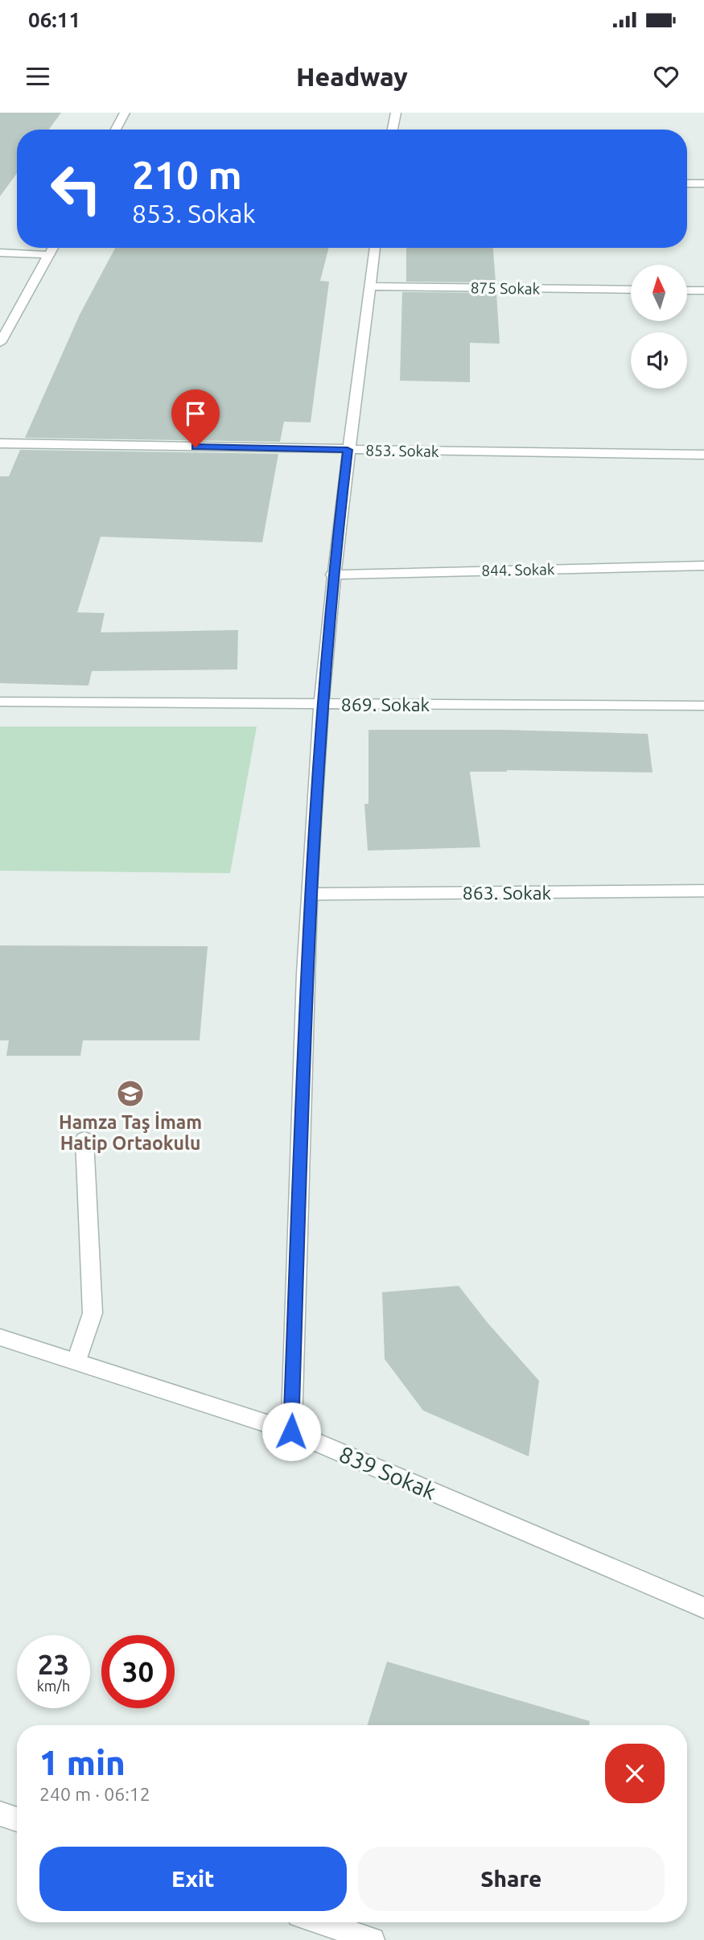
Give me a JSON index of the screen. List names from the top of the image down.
{
  "streets": {
    "street": [
      "875 Sokak",
      "853. Sokak",
      "844. Sokak",
      "869. Sokak",
      "863. Sokak",
      "839 Sokak"
    ]
  },
  "places": {
    "school or university": ["Hamza Taş İmam Hatip Ortaokulu"]
  },
  "north": "top",
  "page": {
    "status": "06:11",
    "header": "Headway",
    "turn": ["210 m", "853. Sokak"],
    "speed": "23 km/h",
    "limit": "30",
    "heading": ["1 min", "240 m · 06:12"],
    "buttons": ["Exit", "Share"]
  }
}
